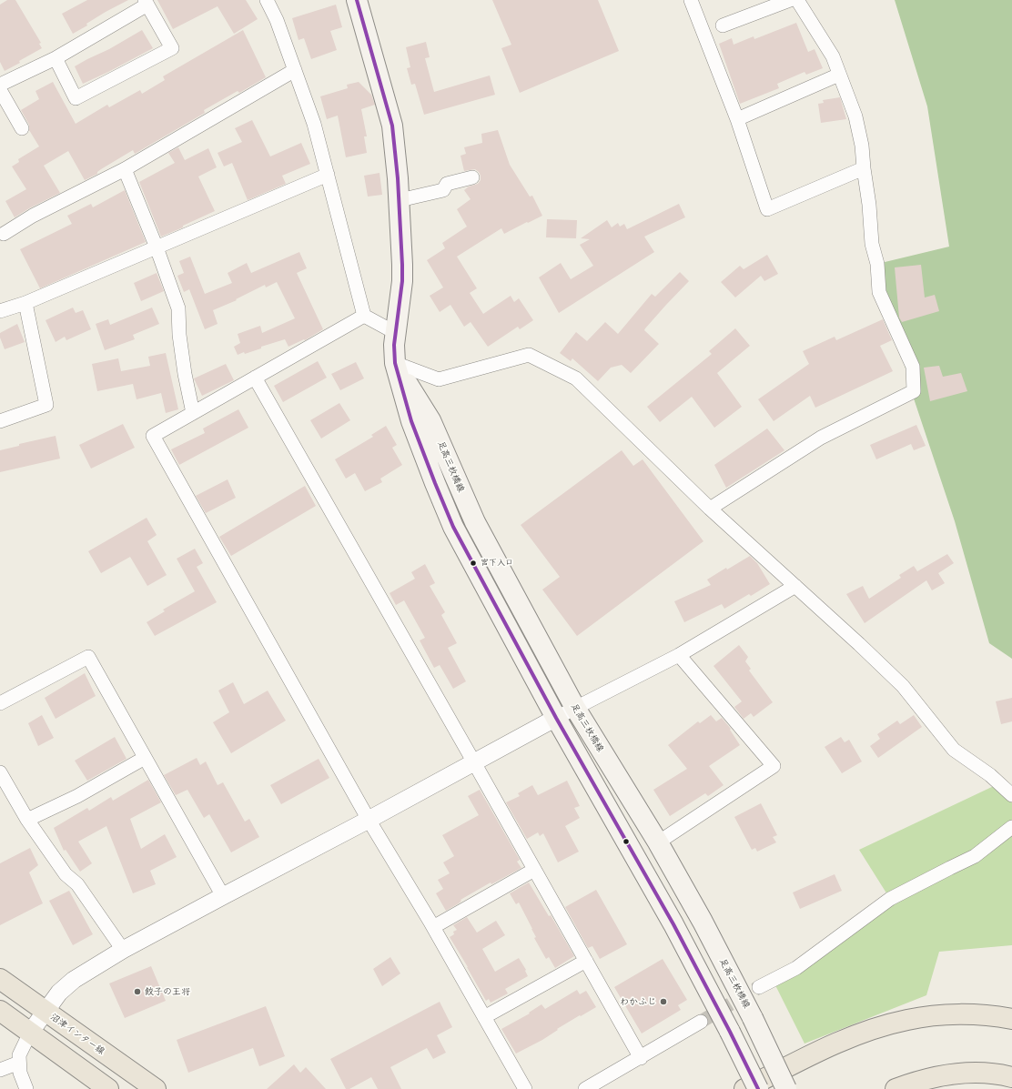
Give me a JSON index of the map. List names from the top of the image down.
{
  "streets": {
    "main road": ["足高三枚橋線", "沼津インター線"]
  },
  "places": ["宮下入口", "餃子の王将", "わかふじ"]
}
